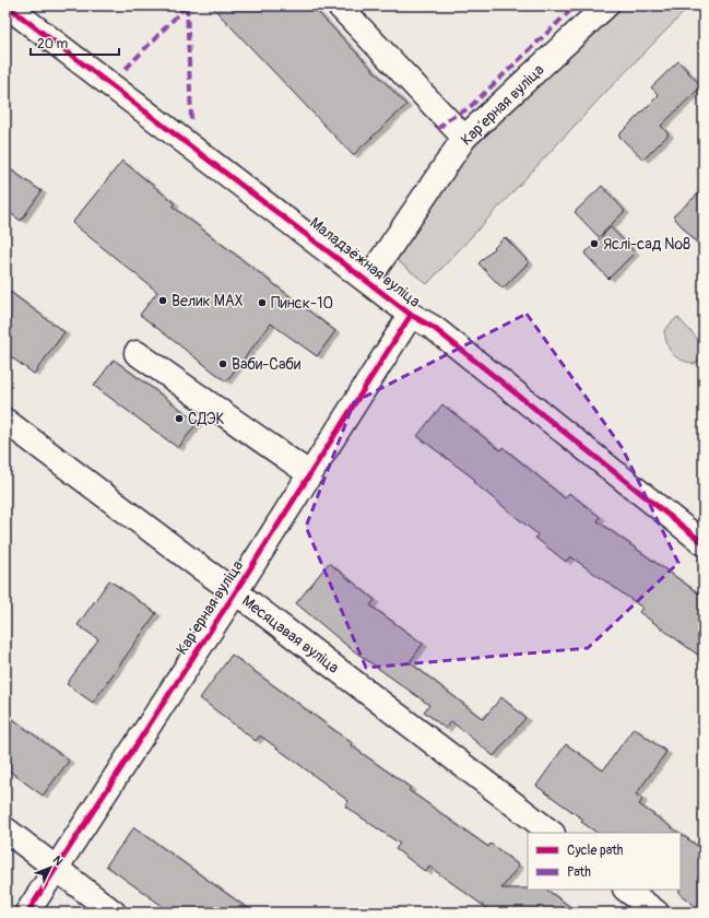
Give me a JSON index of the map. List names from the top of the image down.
{
  "streets": {
    "street": ["Карʼерная вуліца", "Маладзёжная вуліца", "Месяцавая вуліца"]
  },
  "crossings": [
    ["Карʼерная вуліца", "Маладзёжная вуліца"],
    ["Карʼерная вуліца", "Месяцавая вуліца"]
  ],
  "places": [
    "Яслі-сад №8",
    "Велик МАХ",
    "Пинск-10",
    "Ваби-Саби",
    "СДЭК"
  ],
  "legend": ["Cycle path", "Path"],
  "scale_bar": "20 m",
  "north": "top right"
}
